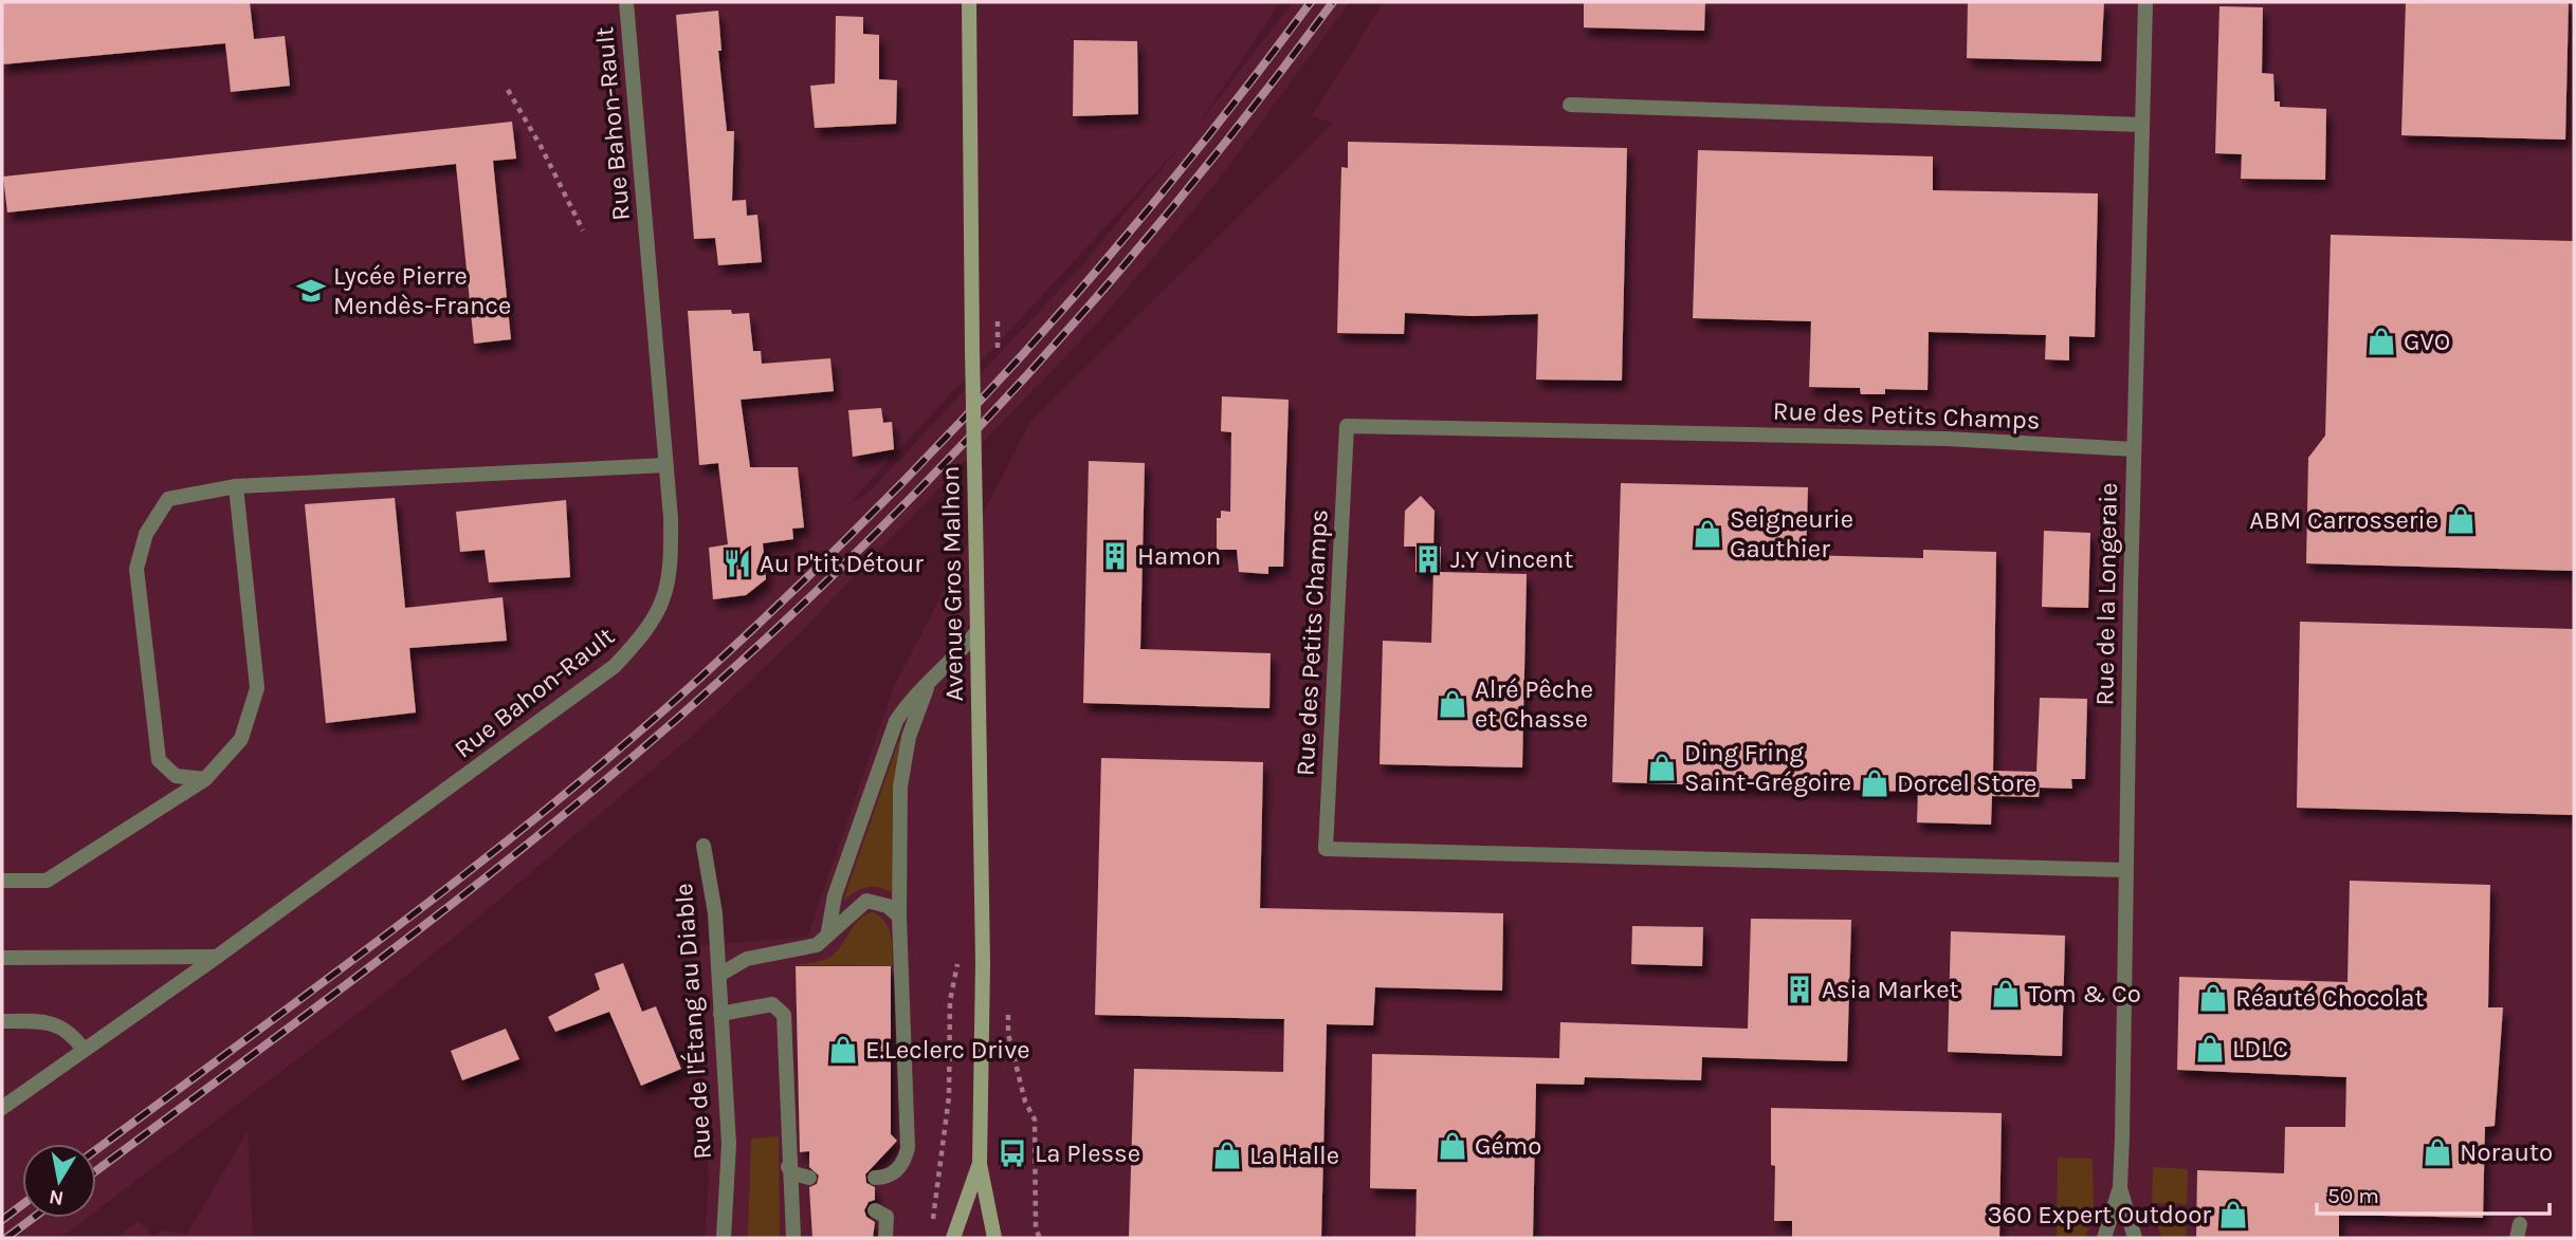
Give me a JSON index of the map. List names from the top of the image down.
{
  "streets": {
    "main road": ["Avenue Gros Malhon"],
    "street": [
      "Rue Bahon-Rault",
      "Rue des Petits Champs",
      "Rue de la Longeraie",
      "Rue de l'Étang au Diable"
    ]
  },
  "crossings": [
    ["Rue des Petits Champs", "Rue de la Longeraie"]
  ],
  "places": {
    "school or university": ["Lycée Pierre Mendès-France"],
    "shop": [
      "GVO",
      "ABM Carrosserie",
      "Seigneurie Gauthier",
      "Alré Pêche et Chasse",
      "Ding Fring Saint-Grégoire",
      "Dorcel Store",
      "Tom & Co",
      "Réauté Chocolat",
      "LDLC",
      "E.Leclerc Drive",
      "Gémo",
      "Norauto",
      "La Halle",
      "360 Expert Outdoor"
    ],
    "building": ["Hamon", "J.Y Vincent", "Asia Market"],
    "restaurant": ["Au P'tit Détour"],
    "bus stop": ["La Plesse"]
  },
  "scale_bar": "50 m",
  "north": "bottom"
}
